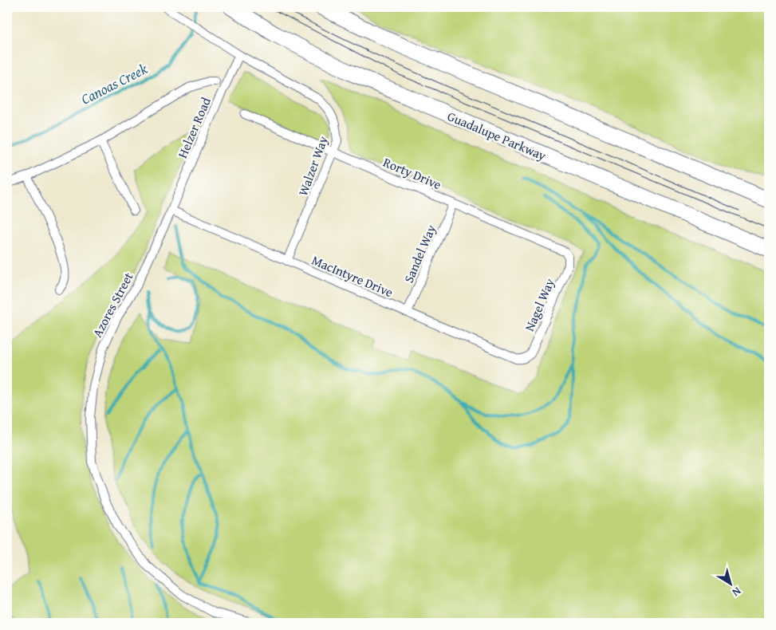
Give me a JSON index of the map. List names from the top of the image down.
{
  "streets": {
    "highway": ["Guadalupe Parkway"],
    "street": [
      "Helzer Road",
      "Walzer Way",
      "Rorty Drive",
      "Sandel Way",
      "MacIntyre Drive",
      "Azores Street",
      "Nagel Way"
    ]
  },
  "crossings": [
    ["Helzer Road", "Walzer Way"],
    ["Helzer Road", "MacIntyre Drive"],
    ["Helzer Road", "Azores Street"],
    ["Walzer Way", "Rorty Drive"],
    ["Walzer Way", "MacIntyre Drive"],
    ["Rorty Drive", "Sandel Way"],
    ["Rorty Drive", "Nagel Way"],
    ["Sandel Way", "MacIntyre Drive"],
    ["MacIntyre Drive", "Azores Street"],
    ["MacIntyre Drive", "Nagel Way"]
  ],
  "water": ["Canoas Creek"],
  "north": "bottom right"
}
